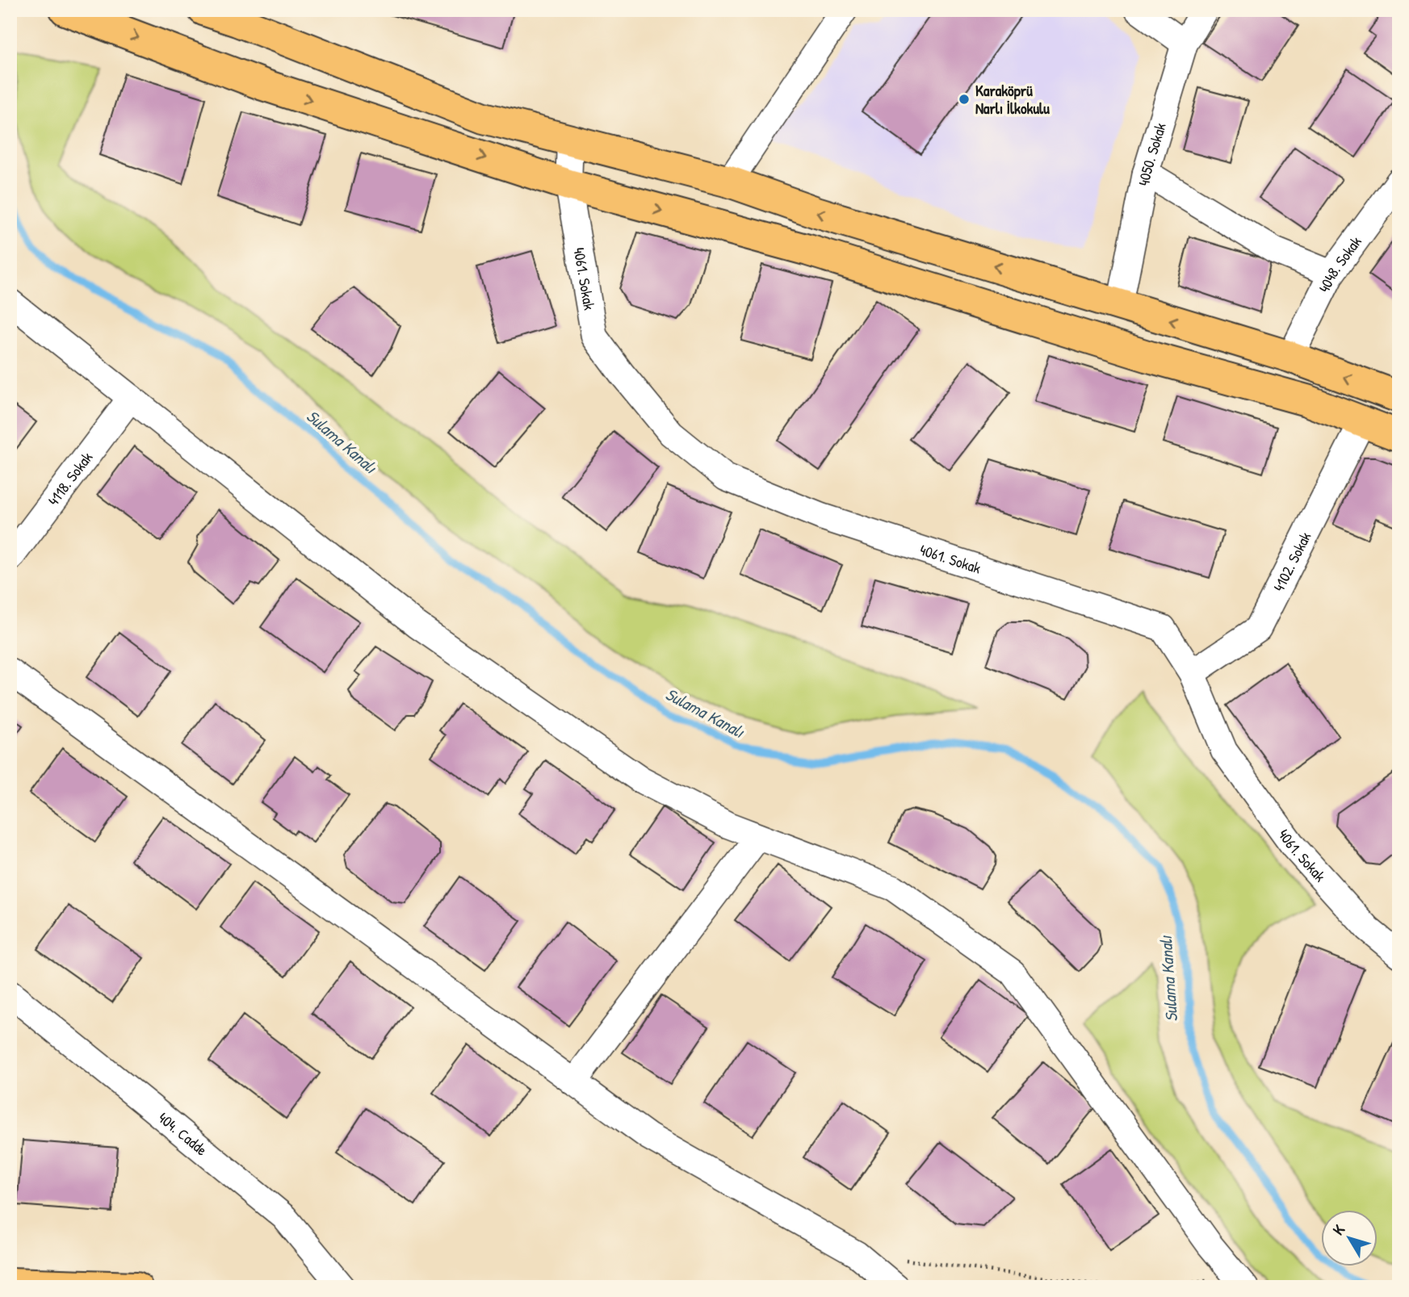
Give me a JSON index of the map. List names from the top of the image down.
{
  "streets": {
    "street": [
      "4050. Sokak",
      "4048. Sokak",
      "4061. Sokak",
      "4118. Sokak",
      "4102. Sokak",
      "404. Cadde"
    ]
  },
  "crossings": [
    ["4061. Sokak", "4102. Sokak"]
  ],
  "water": ["Sulama Kanalı"],
  "places": ["Karaköprü Narlı İlkokulu"],
  "north": "top left"
}
